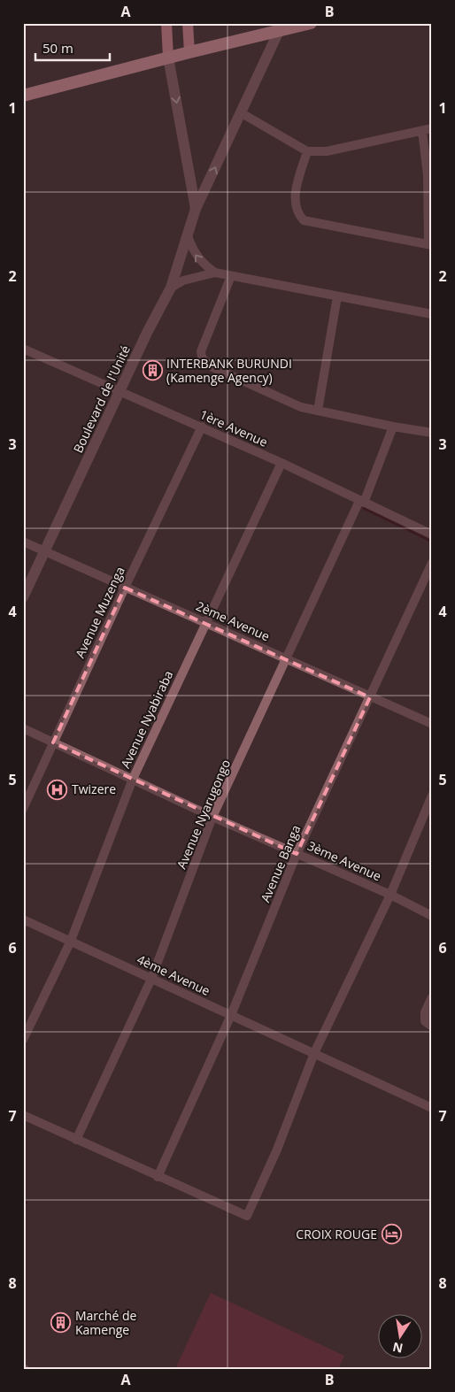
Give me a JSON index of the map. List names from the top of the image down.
{
  "streets": {
    "street": [
      "Boulevard de l'Unité",
      "1ère Avenue",
      "Avenue Muzenga",
      "2ème Avenue",
      "Avenue Nyabiraba",
      "Avenue Nyarugongo",
      "3ème Avenue",
      "Avenue Banga",
      "4ème Avenue"
    ]
  },
  "crossings": [
    ["Boulevard de l'Unité", "1ère Avenue"],
    ["Boulevard de l'Unité", "2ème Avenue"],
    ["1ère Avenue", "Avenue Muzenga"],
    ["1ère Avenue", "Avenue Nyabiraba"],
    ["1ère Avenue", "Avenue Nyarugongo"],
    ["Avenue Muzenga", "2ème Avenue"],
    ["Avenue Muzenga", "3ème Avenue"],
    ["2ème Avenue", "Avenue Nyabiraba"],
    ["2ème Avenue", "Avenue Nyarugongo"],
    ["2ème Avenue", "Avenue Banga"],
    ["Avenue Nyabiraba", "3ème Avenue"],
    ["Avenue Nyabiraba", "4ème Avenue"],
    ["Avenue Nyarugongo", "3ème Avenue"],
    ["Avenue Nyarugongo", "4ème Avenue"],
    ["3ème Avenue", "Avenue Banga"],
    ["Avenue Banga", "4ème Avenue"]
  ],
  "places": {
    "building": ["INTERBANK BURUNDI (Kamenge Agency)", "Marché de Kamenge"],
    "hospital": ["Twizere"],
    "hotel": ["CROIX ROUGE"]
  },
  "scale_bar": "50 m",
  "north": "bottom",
  "grid": {
    "columns": ["A", "B"],
    "rows": [
      "1",
      "2",
      "3",
      "4",
      "5",
      "6",
      "7",
      "8"
    ]
  }
}
